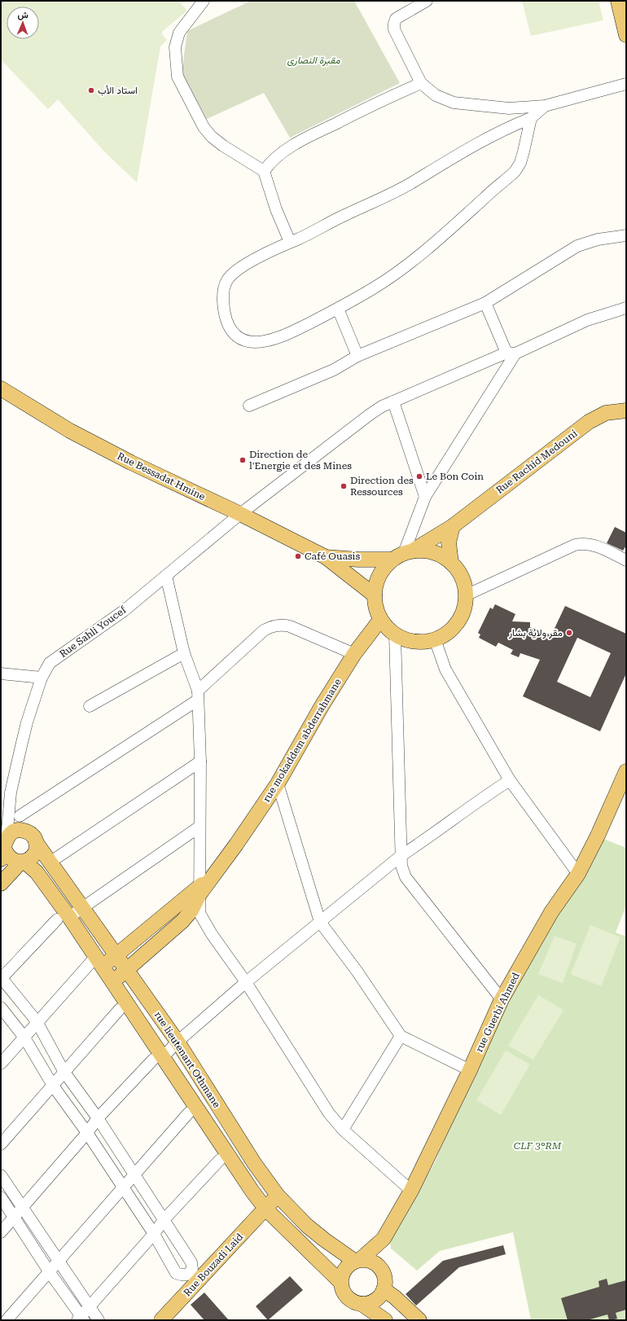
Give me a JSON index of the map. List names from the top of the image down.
{
  "streets": {
    "main road": [
      "Rue Rachid Medouni",
      "Rue Bessadat Hmine",
      "rue mokaddem abderrahmane",
      "rue Guerbi Ahmed",
      "rue lieutenant Othmane",
      "Rue Bouzadi Laid"
    ],
    "street": ["Rue Sahli Youcef"]
  },
  "crossings": [
    ["Rue Rachid Medouni", "Rue Bessadat Hmine"],
    ["Rue Rachid Medouni", "rue mokaddem abderrahmane"],
    ["Rue Bessadat Hmine", "Rue Sahli Youcef"],
    ["Rue Bessadat Hmine", "rue mokaddem abderrahmane"],
    ["Rue Sahli Youcef", "rue lieutenant Othmane"],
    ["rue mokaddem abderrahmane", "rue lieutenant Othmane"],
    ["rue lieutenant Othmane", "Rue Bouzadi Laid"]
  ],
  "parks": ["مقبرة النصارى", "CLF 3°RM"],
  "places": [
    "استاد الأب",
    "Direction de l'Energie et des Mines",
    "Le Bon Coin",
    "Direction des Ressources",
    "Café Ouasis",
    "مقر ولاية بشار"
  ],
  "north": "top"
}
